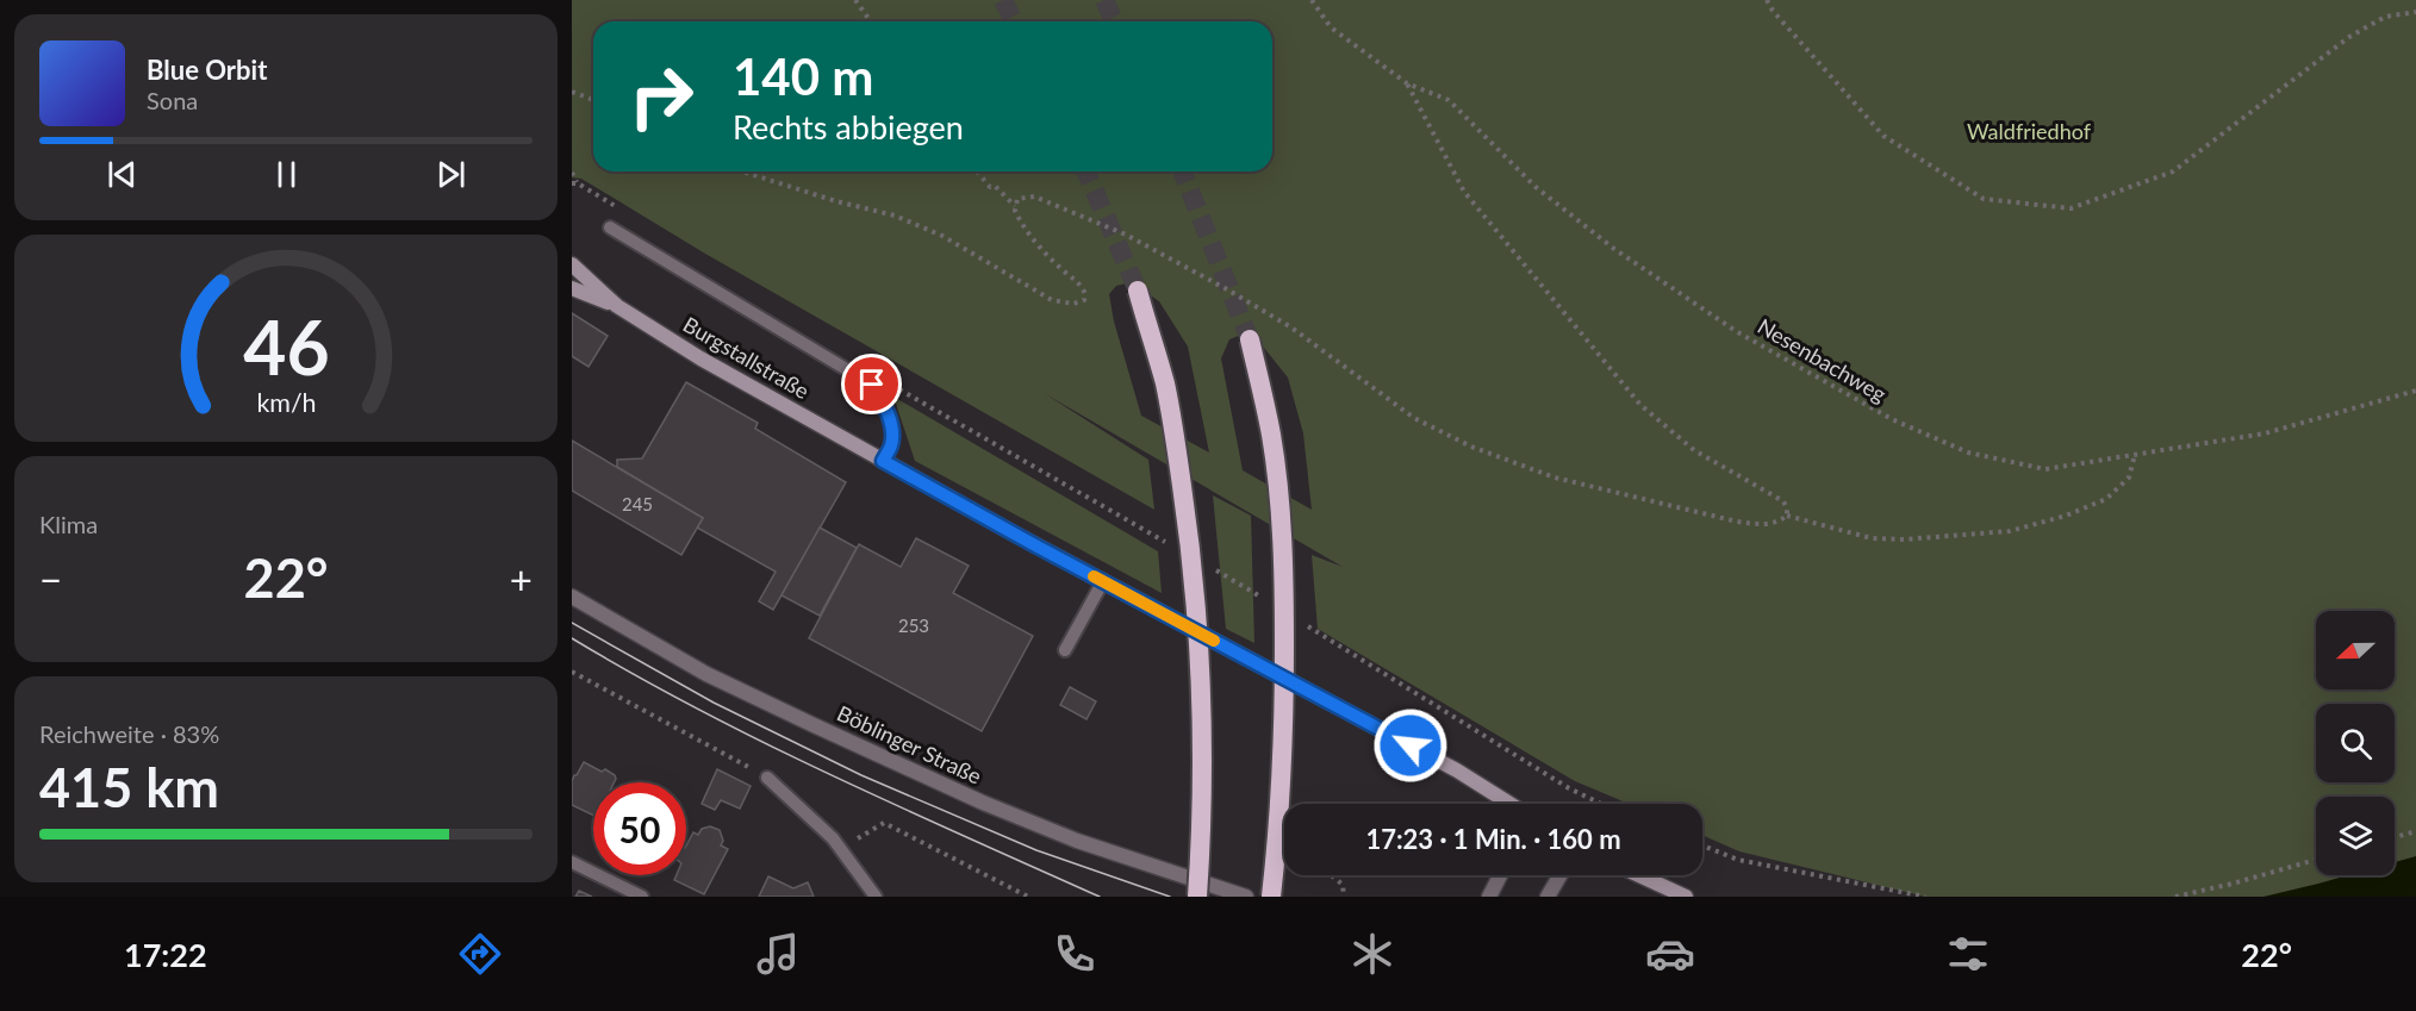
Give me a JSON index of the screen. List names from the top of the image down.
{
  "streets": {
    "main road": ["Burgstallstraße"],
    "street": ["Böblinger Straße"],
    "path": ["Nesenbachweg"]
  },
  "parks": ["Waldfriedhof"],
  "house_numbers": ["245", "253"],
  "north": "left",
  "page": {
    "turn": ["140 m", "Rechts abbiegen"],
    "song": ["Blue Orbit", "Sona"],
    "tile": [
      "Klima",
      ["Reichweite · 83%", "415 km"]
    ],
    "heat": ["−", "22°", "+"],
    "limit": "50",
    "trip": "17:23 · 1 Min. · 160 m",
    "tabs": ["17:22", "22°"],
    "gauge": ["46", "km/h"]
  }
}
